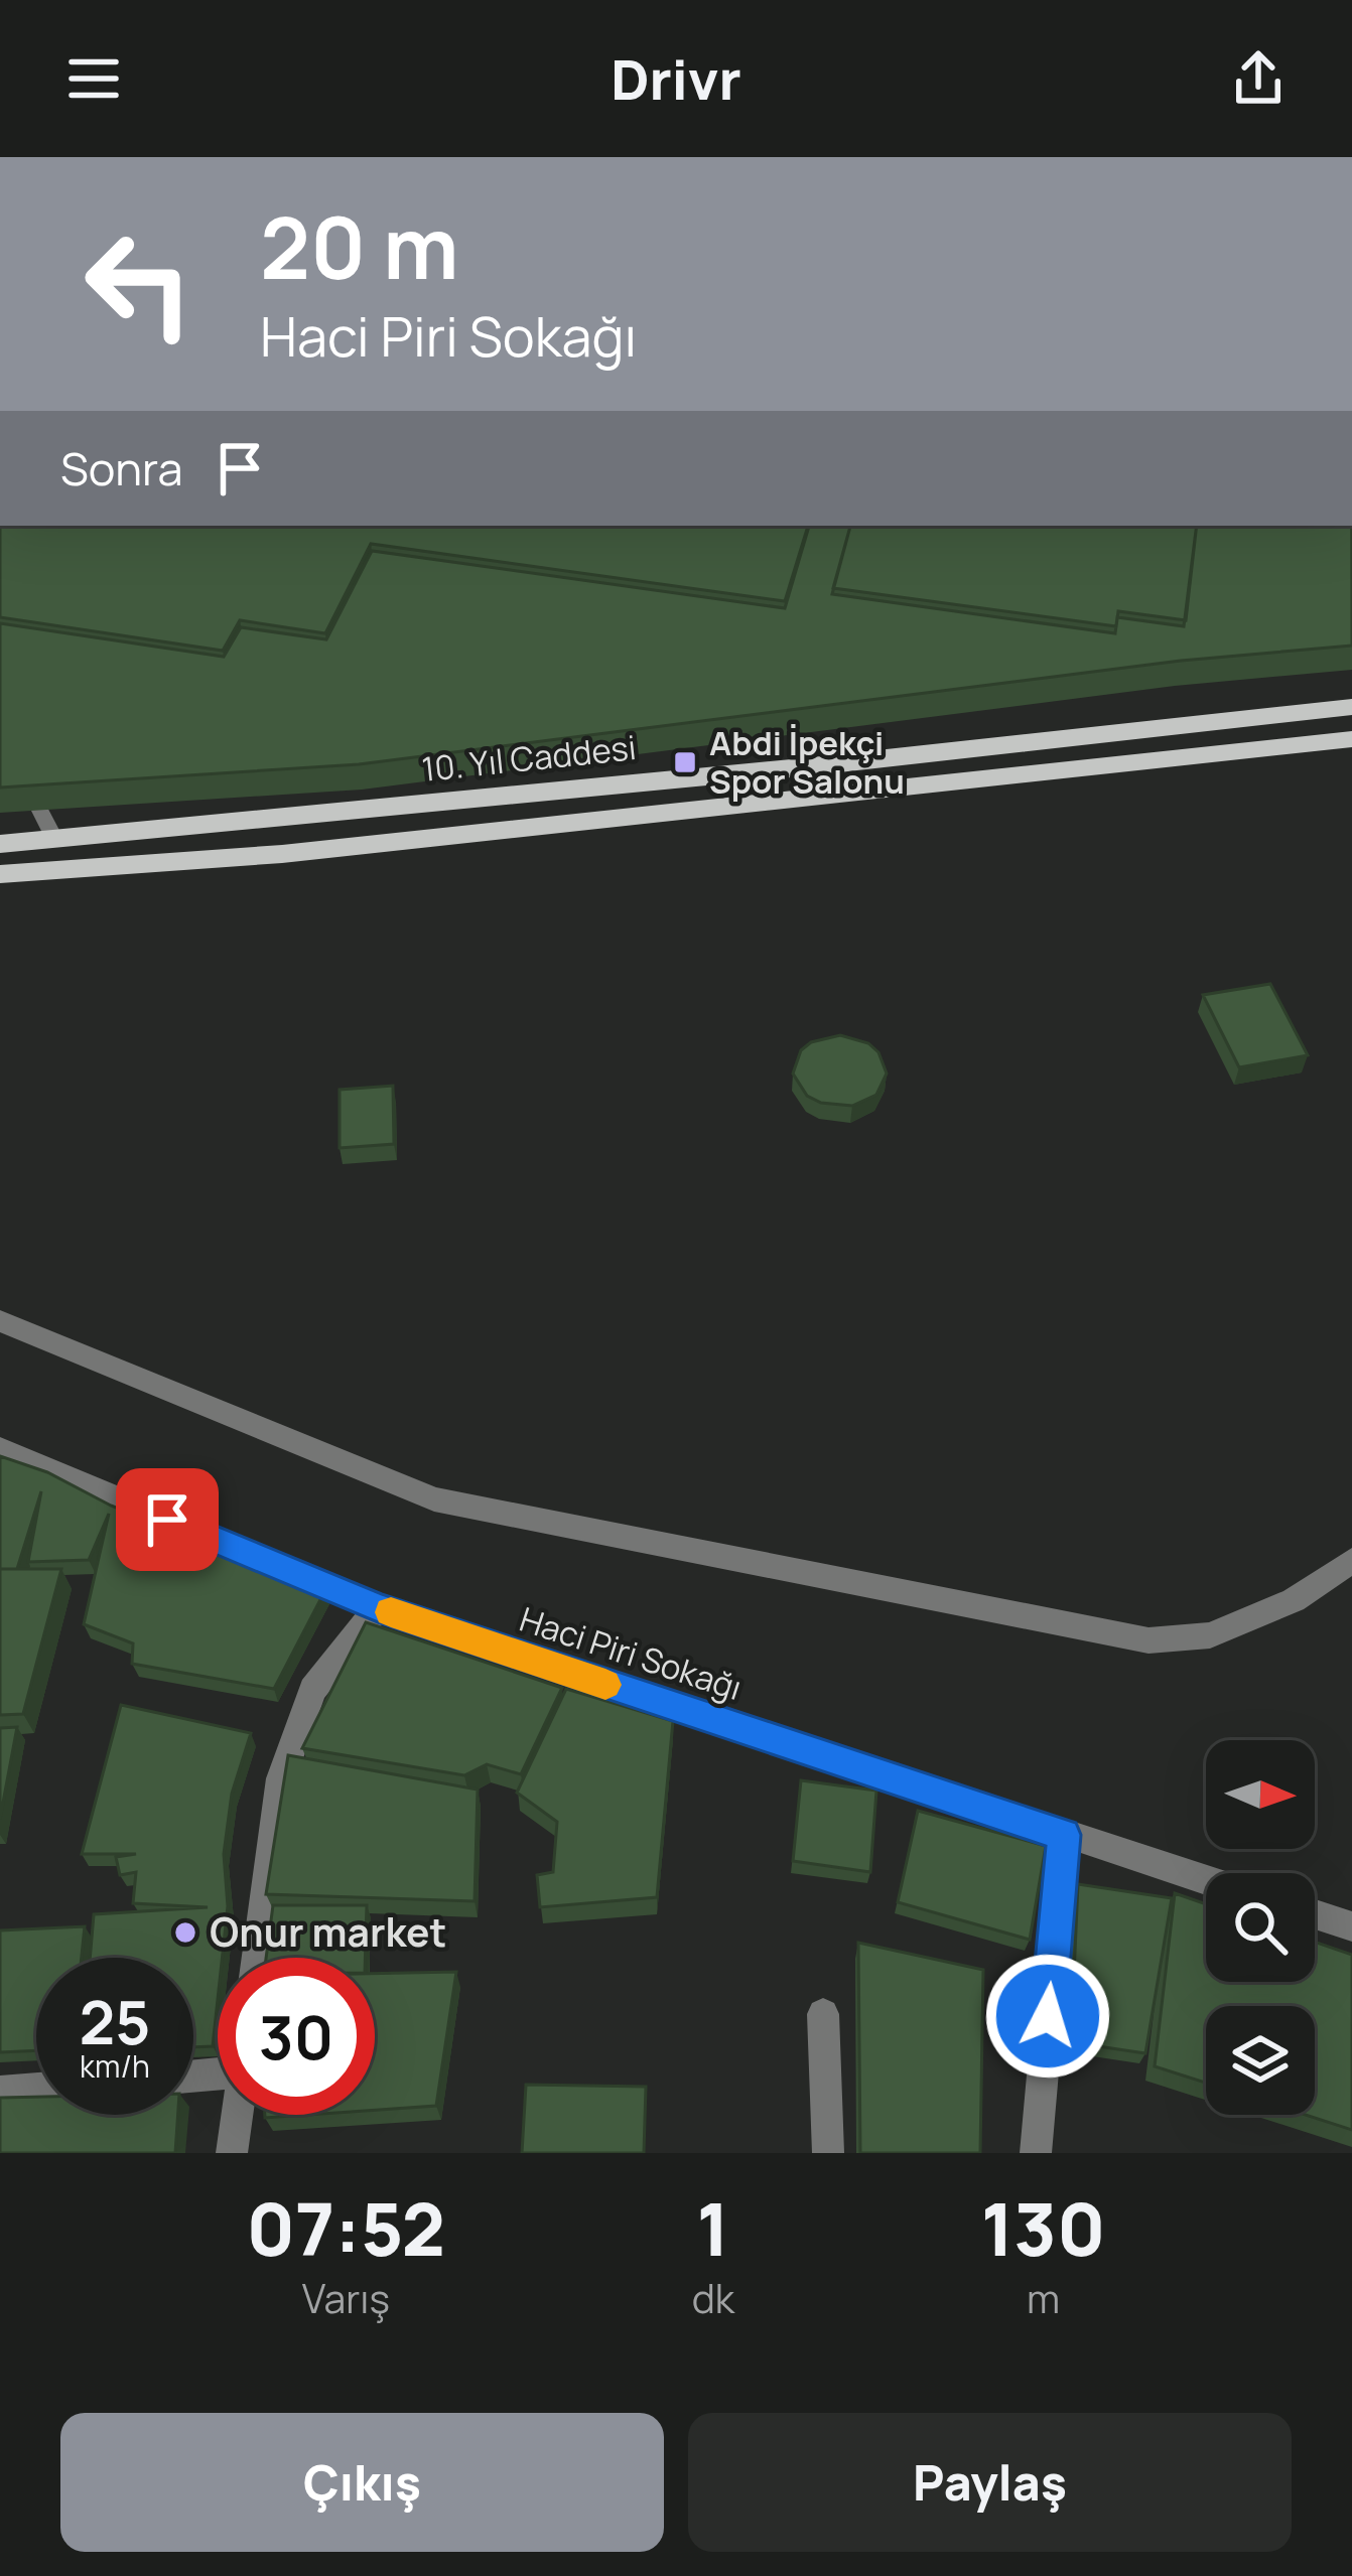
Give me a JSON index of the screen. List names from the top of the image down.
{
  "streets": {
    "main road": ["10. Yıl Caddesi"],
    "street": ["Haci Piri Sokağı"]
  },
  "places": {
    "transit": ["Abdi İpekçi Spor Salonu"],
    "other": ["Onur market"]
  },
  "north": "right",
  "page": {
    "header": "Drivr",
    "turn": ["20 m", "Haci Piri Sokağı"],
    "then": "Sonra",
    "speed": "25 km/h",
    "limit": "30",
    "eta": [
      "07:52",
      "Varış",
      "1",
      "dk",
      "130",
      "m"
    ],
    "buttons": ["Çıkış", "Paylaş"]
  }
}
